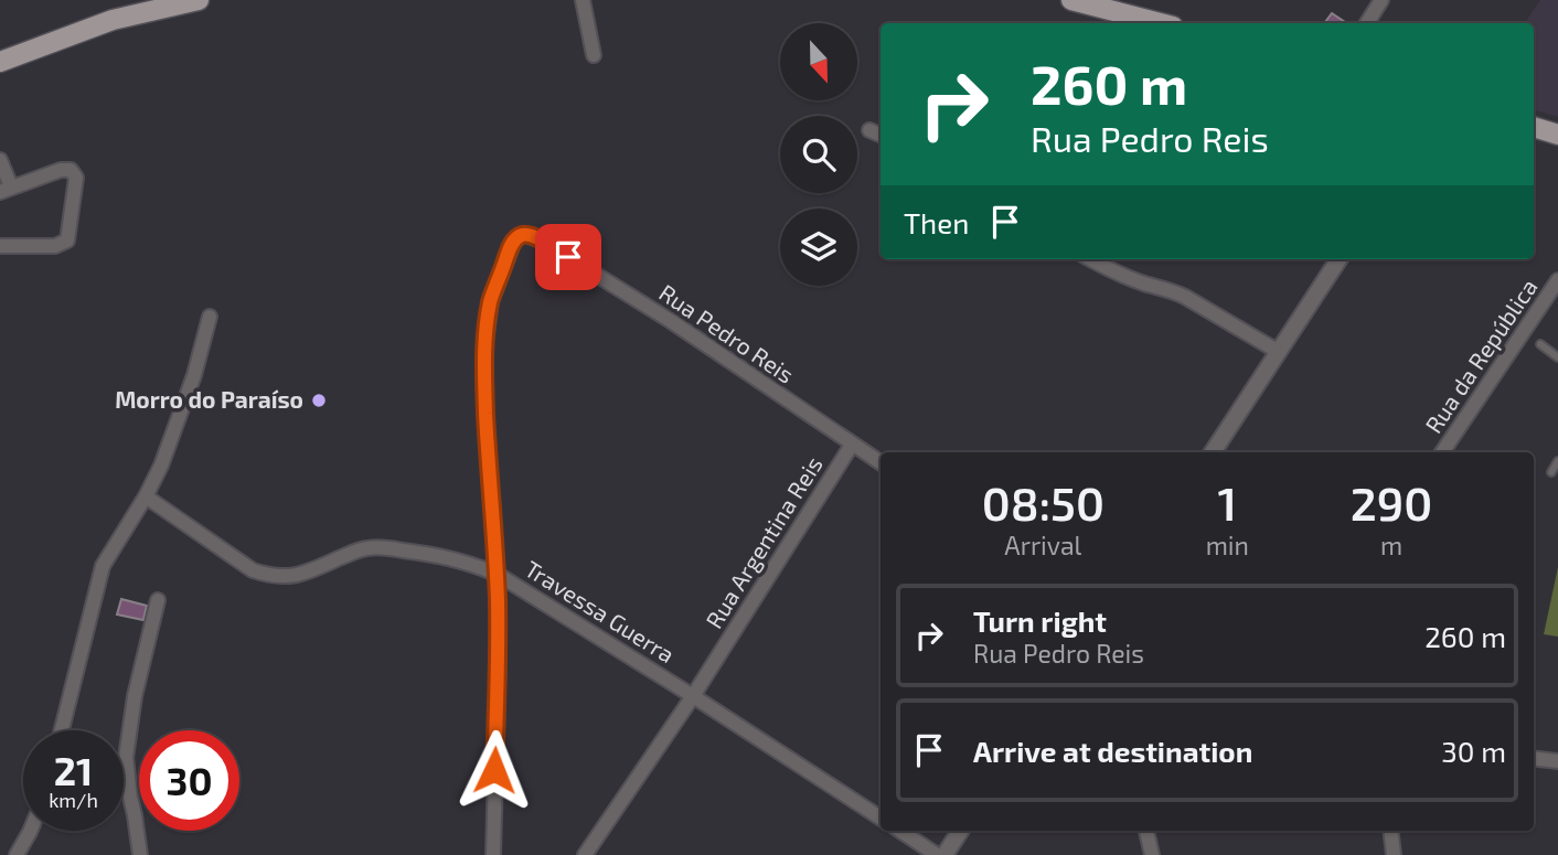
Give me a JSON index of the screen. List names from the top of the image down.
{
  "streets": {
    "street": [
      "Rua Pedro Reis",
      "Rua da República",
      "Rua Argentina Reis",
      "Travessa Guerra"
    ]
  },
  "crossings": [
    ["Rua Pedro Reis", "Rua Argentina Reis"],
    ["Rua Pedro Reis", "Travessa Guerra"],
    ["Rua Argentina Reis", "Travessa Guerra"]
  ],
  "places": ["Morro do Paraíso"],
  "north": "bottom",
  "page": {
    "turn": ["260 m", "Rua Pedro Reis"],
    "then": "Then",
    "eta": [
      "08:50",
      "Arrival",
      "1",
      "min",
      "290",
      "m"
    ],
    "list": [
      {
        "name": "Turn right",
        "note": "Rua Pedro Reis",
        "value": "260 m"
      },
      {
        "name": "Arrive at destination",
        "value": "30 m"
      }
    ],
    "speed": "21 km/h",
    "limit": "30"
  }
}
